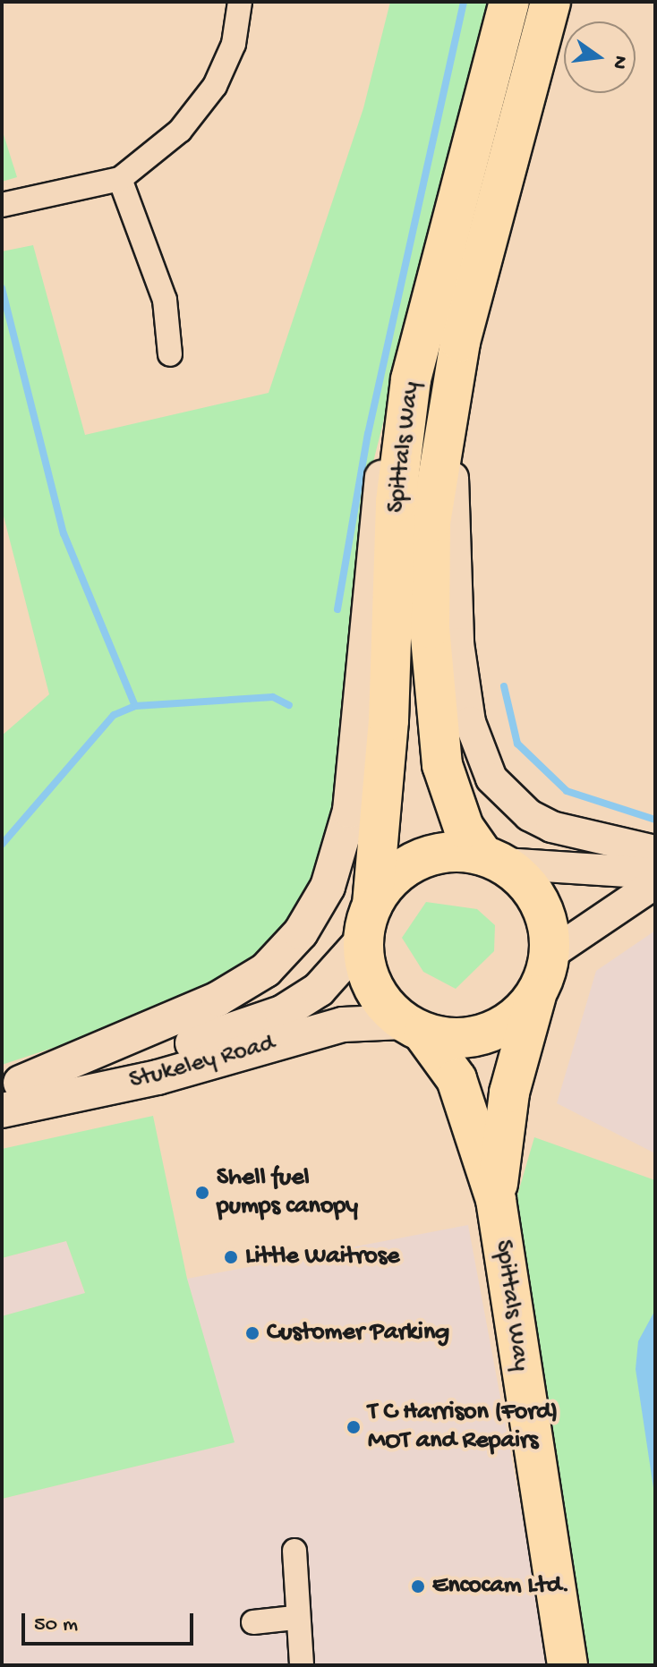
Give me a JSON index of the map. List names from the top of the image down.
{
  "streets": {
    "highway": ["Spittals Way"],
    "main road": ["Stukeley Road"]
  },
  "crossings": [
    ["Spittals Way", "Stukeley Road"]
  ],
  "places": [
    "Shell fuel pumps canopy",
    "Little Waitrose",
    "Customer Parking",
    "T C Harrison (Ford) MOT and Repairs",
    "Encocam Ltd."
  ],
  "scale_bar": "50 m",
  "north": "right"
}
